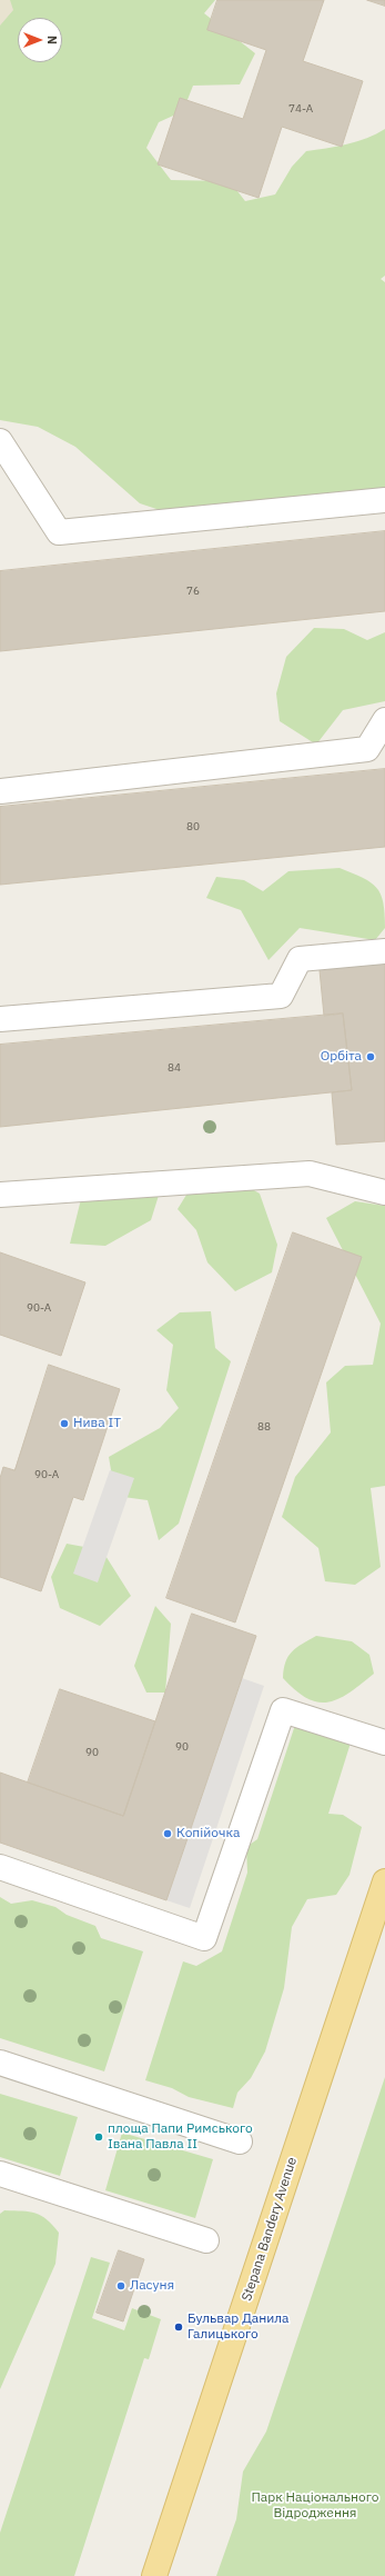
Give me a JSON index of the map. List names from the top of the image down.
{
  "streets": {
    "main road": ["Stepana Bandery Avenue"]
  },
  "parks": ["Парк Національного Відродження"],
  "places": [
    "Орбіта",
    "Нива IT",
    "Копійочка",
    "площа Папи Римського Івана Павла ІІ",
    "Ласуня",
    "Бульвар Данила Галицького"
  ],
  "house_numbers": [
    "74-А",
    "76",
    "80",
    "84",
    "90-А",
    "88",
    "90-А",
    "90",
    "90"
  ],
  "north": "right"
}
